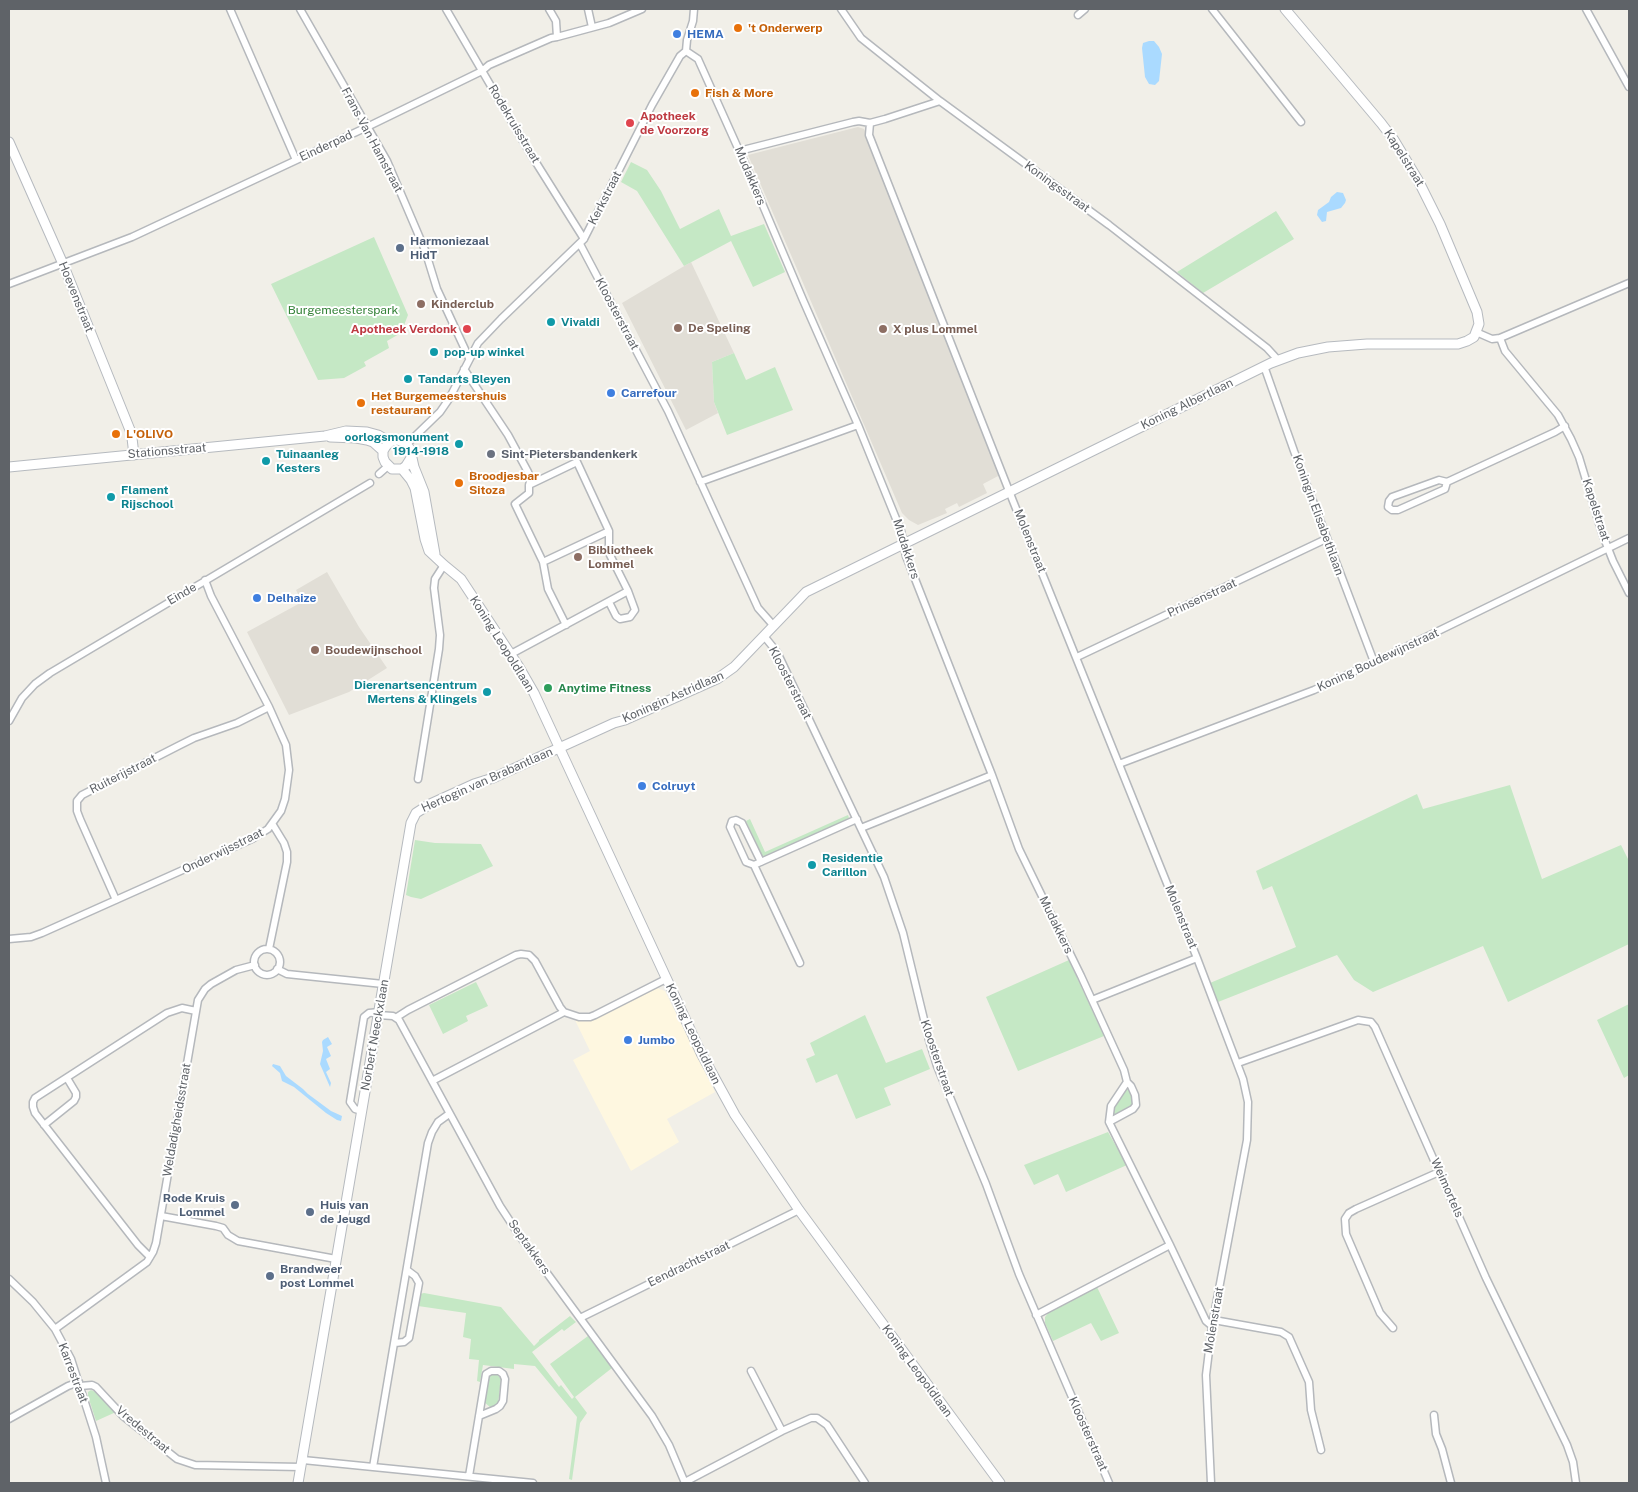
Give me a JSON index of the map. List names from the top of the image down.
{
  "streets": {
    "main road": [
      "Kapelstraat",
      "Hoevenstraat",
      "Koning Albertlaan",
      "Stationsstraat",
      "Koning Leopoldlaan",
      "Koningin Astridlaan",
      "Hertogin van Brabantlaan",
      "Norbert Neeckxlaan"
    ],
    "street": [
      "Rodekruisstraat",
      "Frans Van Hamstraat",
      "Einderpad",
      "Mudakkers",
      "Koningsstraat",
      "Kerkstraat",
      "Kloosterstraat",
      "Koningin Elisabethlaan",
      "Molenstraat",
      "Einde",
      "Prinsenstraat",
      "Koning Boudewijnstraat",
      "Ruiterijstraat",
      "Onderwijsstraat",
      "Weldadigheidsstraat",
      "Weimortels",
      "Septakkers",
      "Eendrachtstraat",
      "Karrestraat",
      "Vredestraat"
    ]
  },
  "crossings": [
    ["Rodekruisstraat", "Einderpad"],
    ["Rodekruisstraat", "Kerkstraat"],
    ["Rodekruisstraat", "Kloosterstraat"],
    ["Frans Van Hamstraat", "Einderpad"],
    ["Frans Van Hamstraat", "Kerkstraat"],
    ["Einderpad", "Hoevenstraat"],
    ["Kapelstraat", "Koning Albertlaan"],
    ["Kapelstraat", "Koning Boudewijnstraat"],
    ["Mudakkers", "Kerkstraat"],
    ["Mudakkers", "Koning Albertlaan"],
    ["Mudakkers", "Molenstraat"],
    ["Koningsstraat", "Koning Albertlaan"],
    ["Kerkstraat", "Kloosterstraat"],
    ["Kerkstraat", "Stationsstraat"],
    ["Hoevenstraat", "Stationsstraat"],
    ["Kloosterstraat", "Koning Albertlaan"],
    ["Kloosterstraat", "Koningin Astridlaan"],
    ["Koning Albertlaan", "Koningin Elisabethlaan"],
    ["Koning Albertlaan", "Molenstraat"],
    ["Koning Albertlaan", "Koningin Astridlaan"],
    ["Koningin Elisabethlaan", "Prinsenstraat"],
    ["Koningin Elisabethlaan", "Koning Boudewijnstraat"],
    ["Molenstraat", "Prinsenstraat"],
    ["Molenstraat", "Koning Boudewijnstraat"],
    ["Molenstraat", "Weimortels"],
    ["Einde", "Onderwijsstraat"],
    ["Koning Leopoldlaan", "Koningin Astridlaan"],
    ["Koning Leopoldlaan", "Hertogin van Brabantlaan"],
    ["Koning Leopoldlaan", "Eendrachtstraat"],
    ["Koningin Astridlaan", "Hertogin van Brabantlaan"],
    ["Ruiterijstraat", "Onderwijsstraat"],
    ["Hertogin van Brabantlaan", "Norbert Neeckxlaan"],
    ["Norbert Neeckxlaan", "Vredestraat"],
    ["Septakkers", "Eendrachtstraat"],
    ["Karrestraat", "Vredestraat"]
  ],
  "parks": ["Burgemeesterspark"],
  "places": [
    "'t Onderwerp",
    "HEMA",
    "Fish & More",
    "Apotheek de Voorzorg",
    "Harmoniezaal HidT",
    "Kinderclub",
    "Vivaldi",
    "De Speling",
    "Apotheek Verdonk",
    "X plus Lommel",
    "pop-up winkel",
    "Tandarts Bleyen",
    "Carrefour",
    "Het Burgemeestershuis restaurant",
    "L'OLIVO",
    "oorlogsmonument 1914-1918",
    "Sint-Pietersbandenkerk",
    "Tuinaanleg Kesters",
    "Broodjesbar Sitoza",
    "Flament Rijschool",
    "Bibliotheek Lommel",
    "Delhaize",
    "Boudewijnschool",
    "Anytime Fitness",
    "Dierenartsencentrum Mertens & Klingels",
    "Colruyt",
    "Residentie Carillon",
    "Jumbo",
    "Rode Kruis Lommel",
    "Huis van de Jeugd",
    "Brandweer post Lommel"
  ]
}
